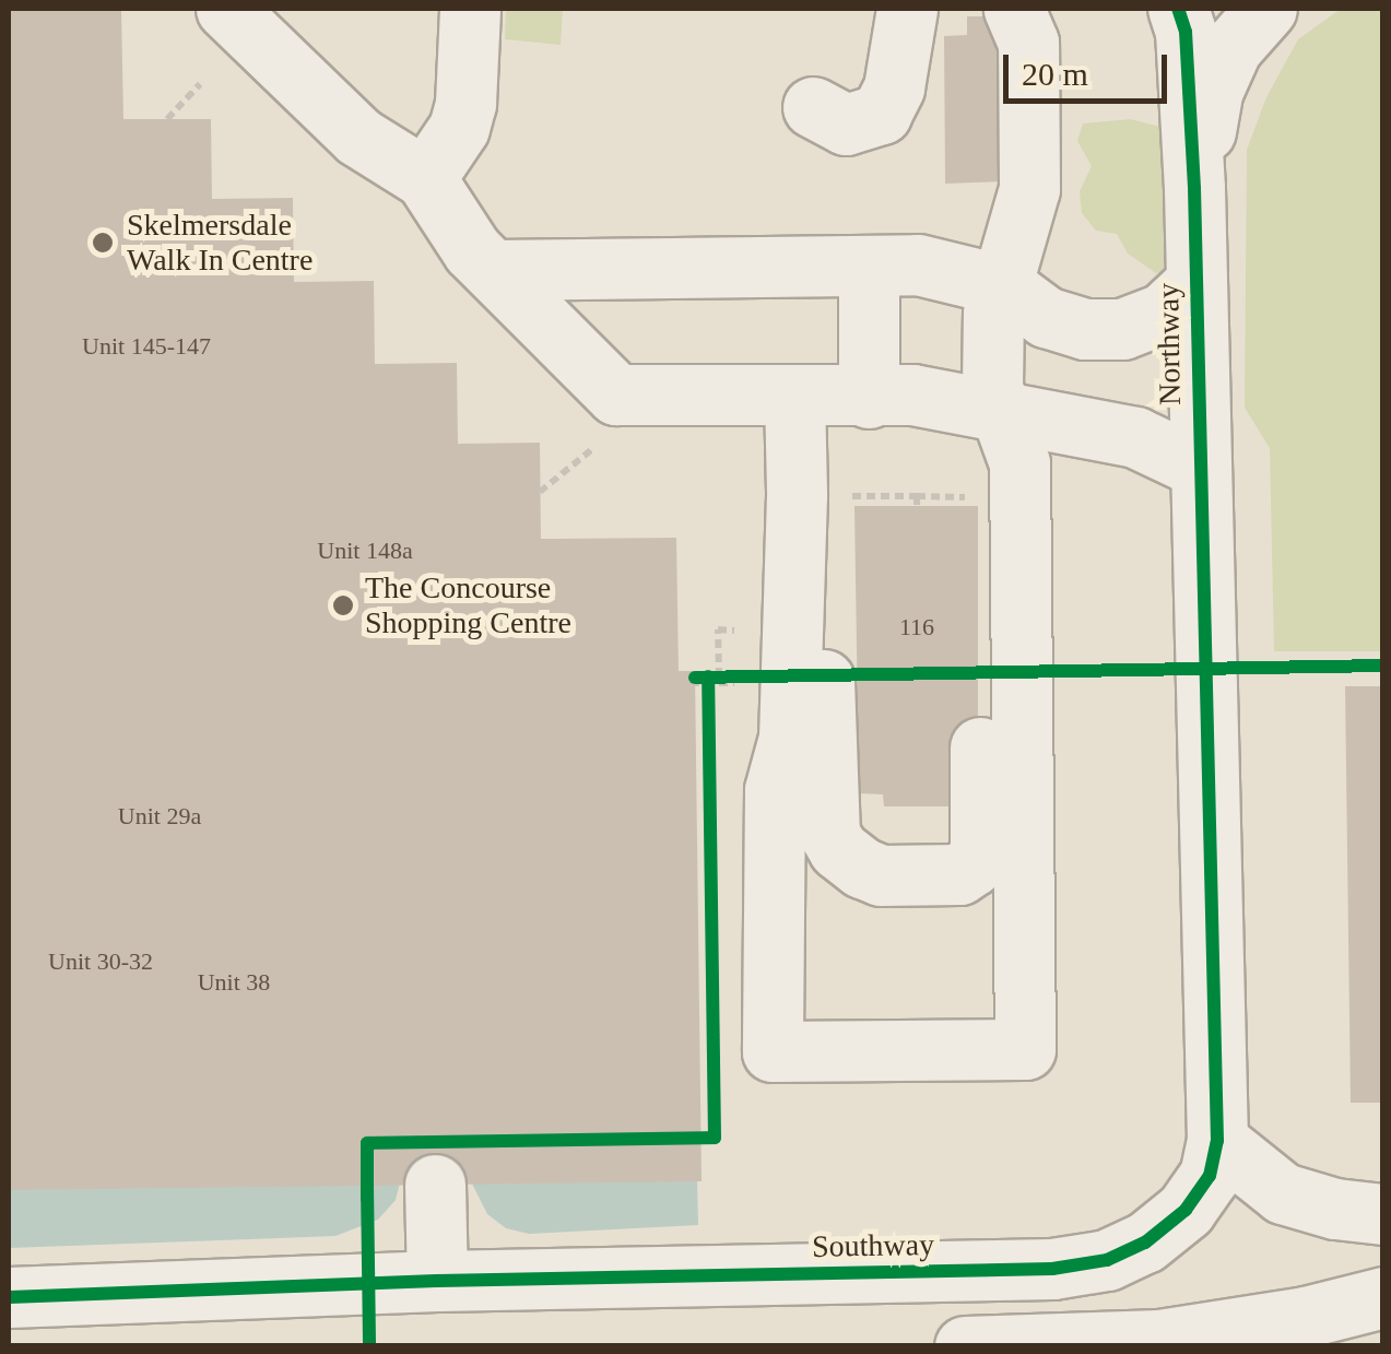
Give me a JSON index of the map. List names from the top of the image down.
{
  "streets": {
    "street": ["Northway", "Southway"]
  },
  "crossings": [
    ["Northway", "Southway"]
  ],
  "places": ["Skelmersdale Walk In Centre", "The Concourse Shopping Centre"],
  "house_numbers": [
    "Unit 145-147",
    "Unit 148a",
    "116",
    "Unit 29a",
    "Unit 30-32",
    "Unit 38"
  ],
  "scale_bar": "20 m"
}
